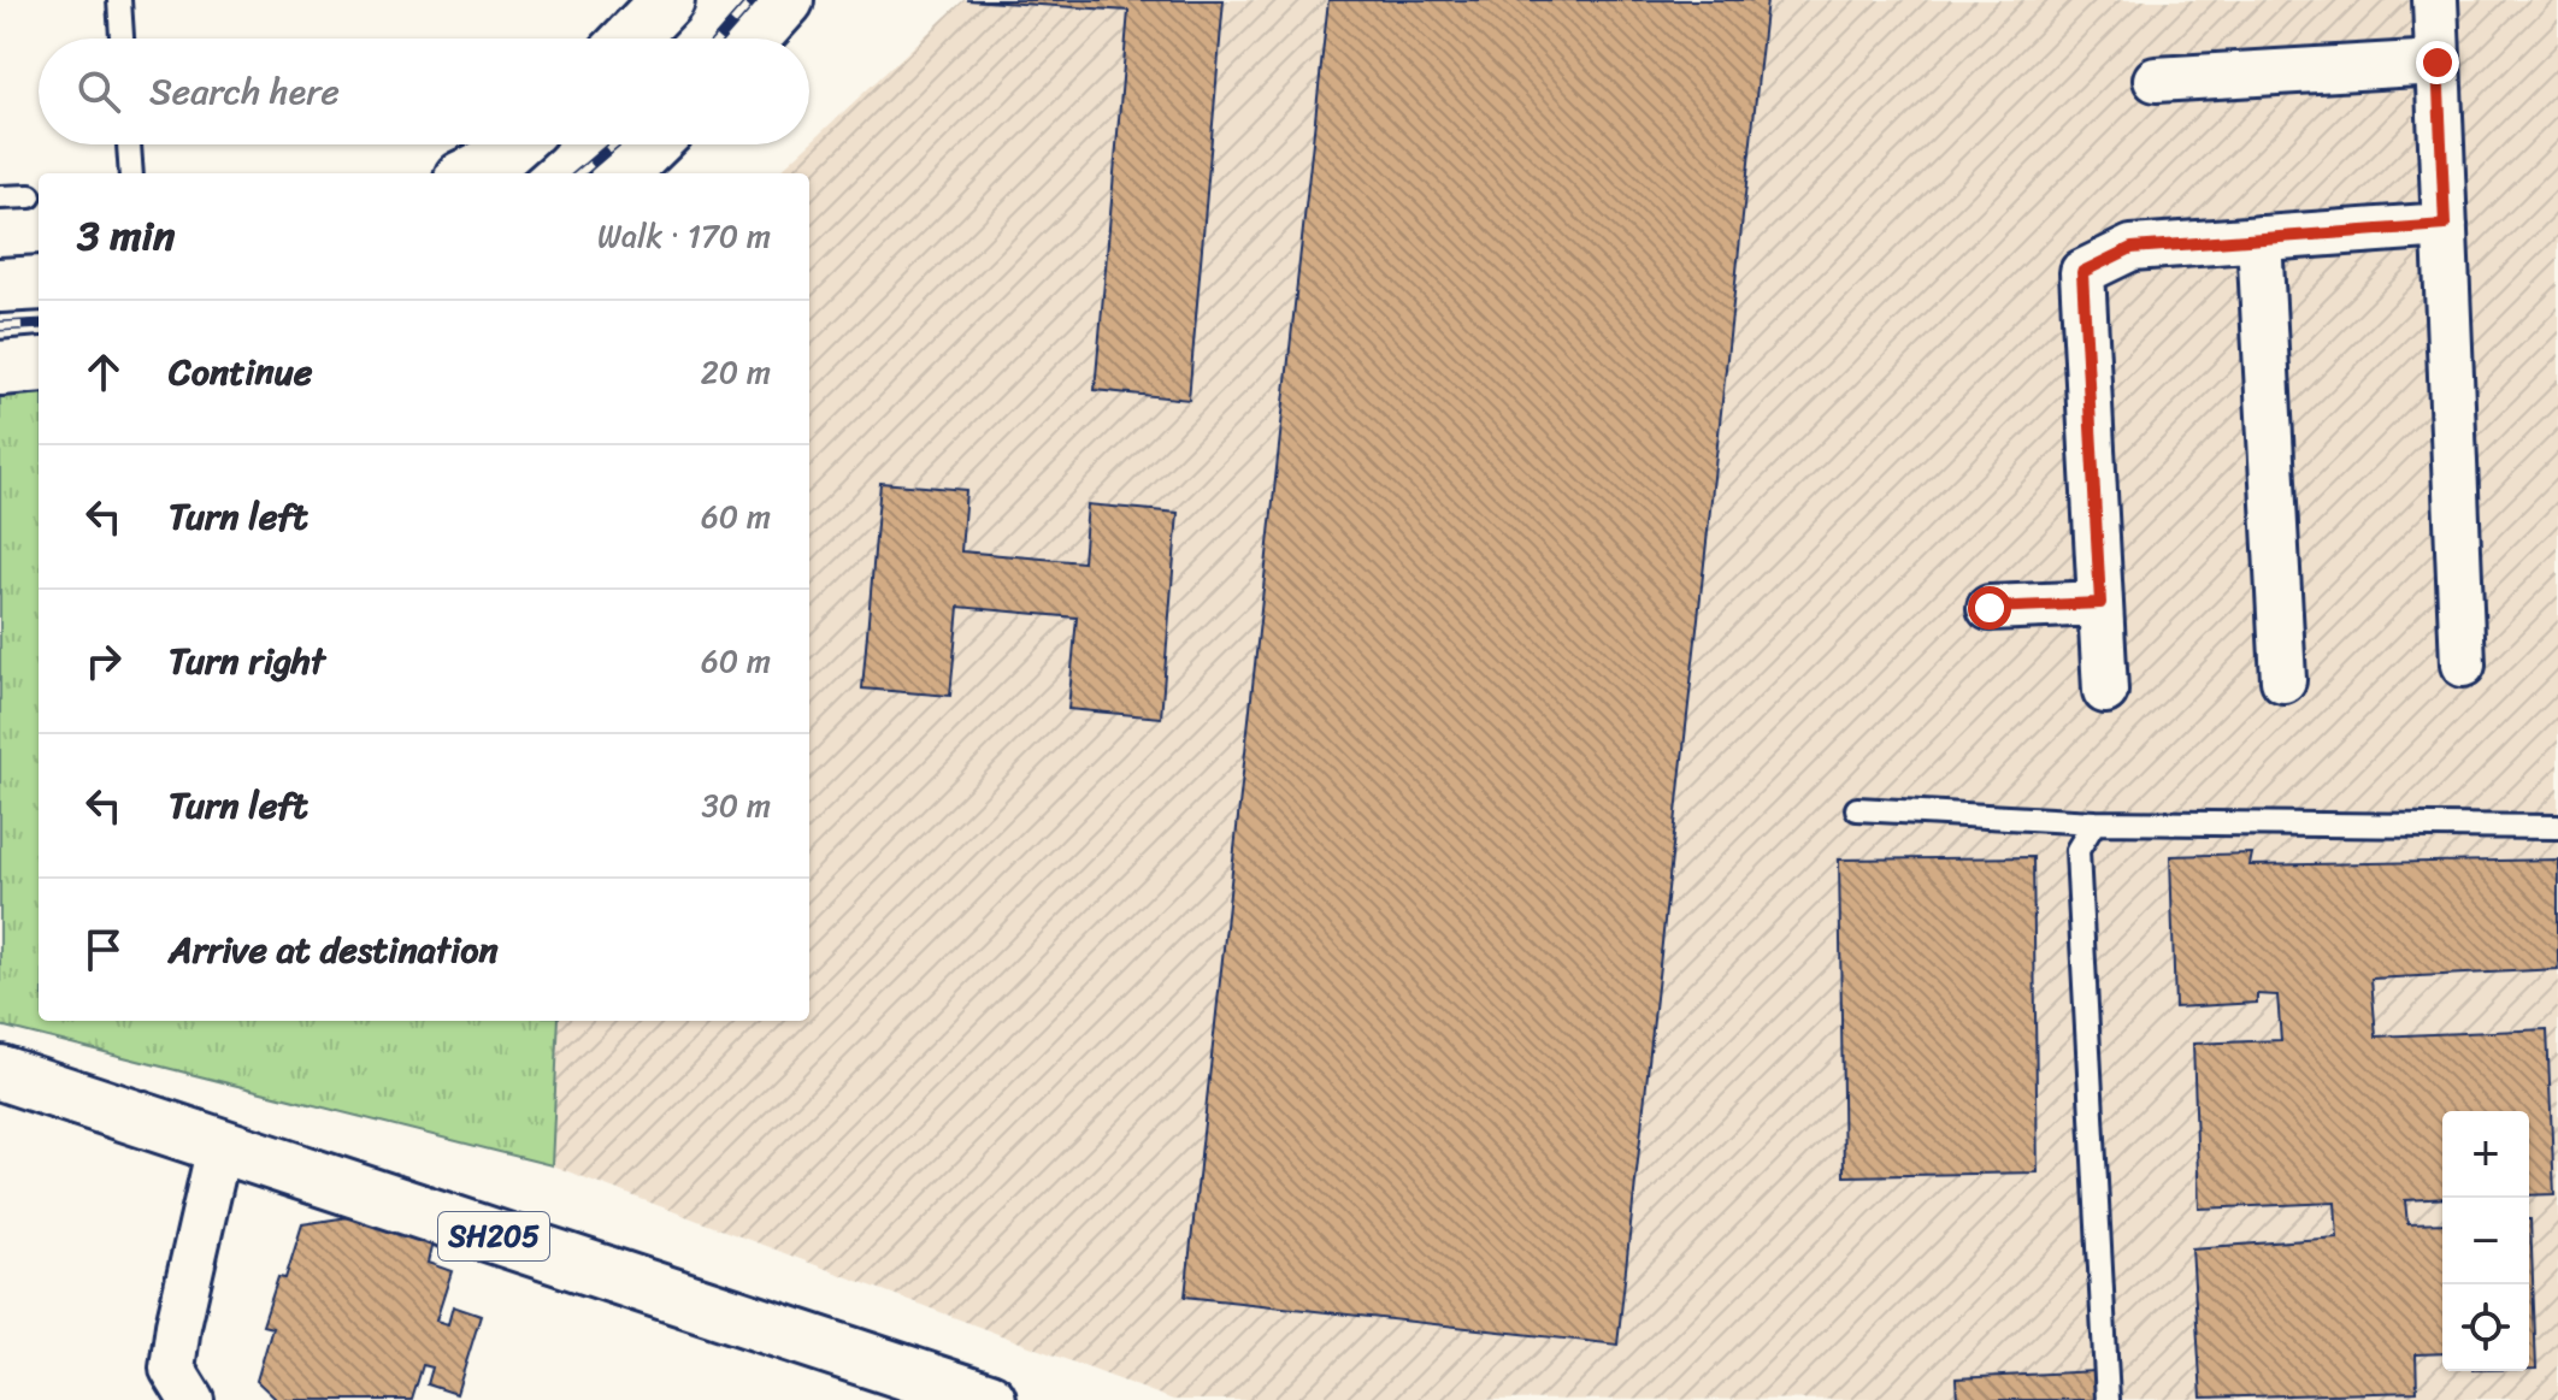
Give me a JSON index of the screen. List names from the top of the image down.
{
  "streets": {
    "main road": ["SH205"]
  },
  "page": {
    "search": "Search here",
    "heading": ["3 min", "Walk · 170 m"],
    "list": [
      ["Continue", "20 m"],
      ["Turn left", "60 m"],
      ["Turn right", "60 m"],
      ["Turn left", "30 m"],
      "Arrive at destination"
    ],
    "map_buttons": ["+", "−"]
  }
}
